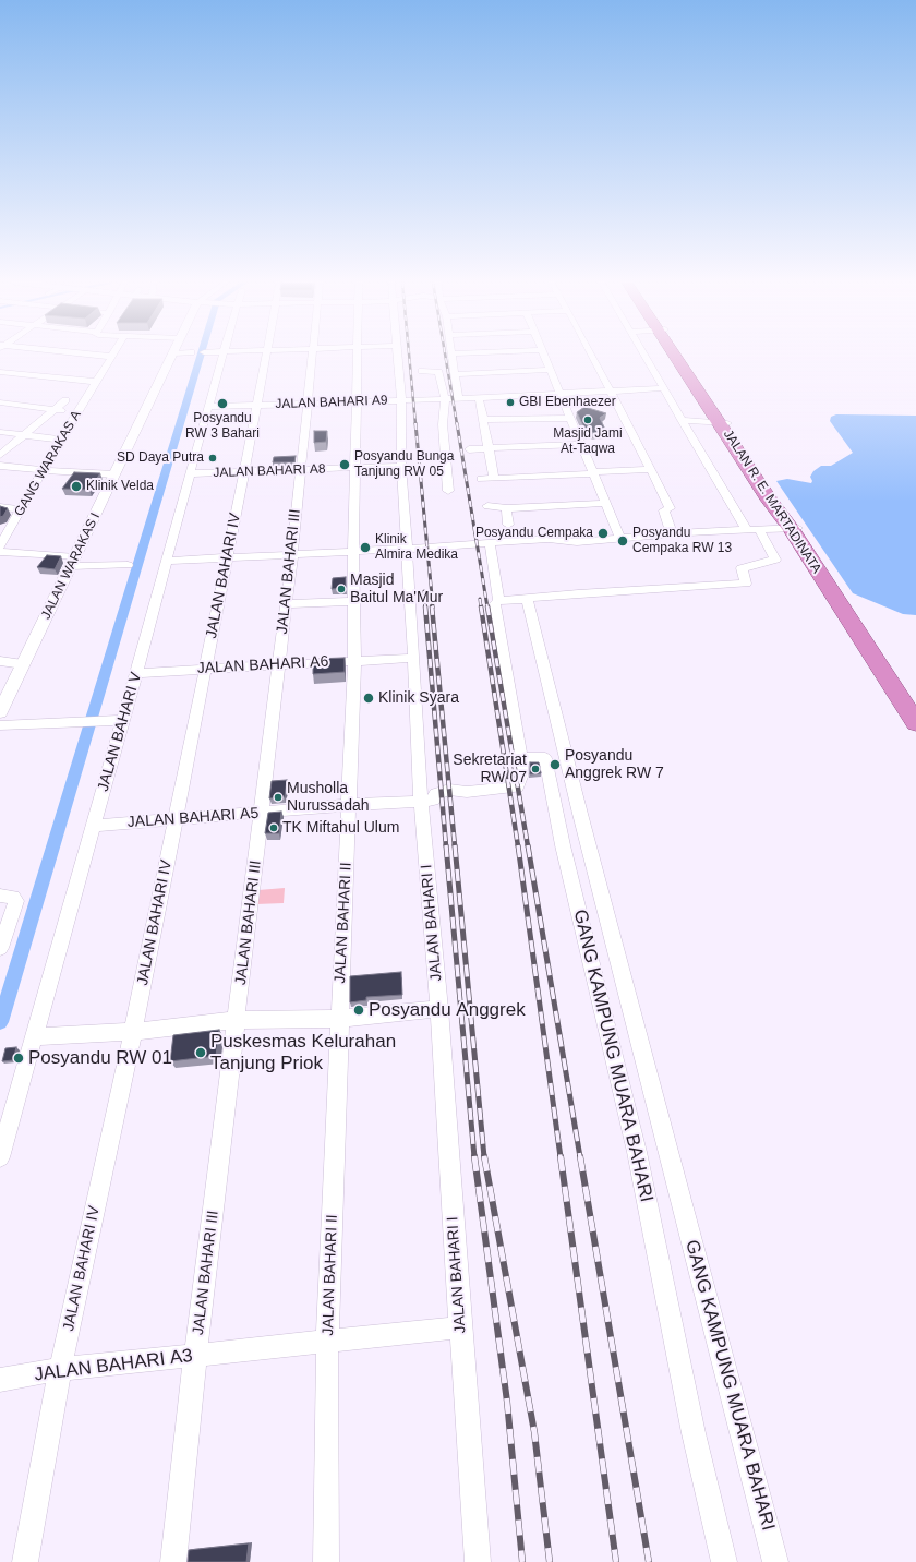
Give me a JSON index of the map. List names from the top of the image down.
{
  "streets": {
    "highway": ["JALAN R. E. MARTADINATA"],
    "street": [
      "JALAN BAHARI A9",
      "GANG WARAKAS A",
      "JALAN BAHARI A8",
      "JALAN WARAKAS I",
      "JALAN BAHARI III",
      "JALAN BAHARI IV",
      "JALAN BAHARI A6",
      "JALAN BAHARI V",
      "JALAN BAHARI A5",
      "JALAN BAHARI II",
      "JALAN BAHARI I",
      "GANG KAMPUNG MUARA BAHARI",
      "JALAN BAHARI A3"
    ]
  },
  "crossings": [
    ["JALAN BAHARI A9", "JALAN BAHARI III"],
    ["JALAN BAHARI A9", "JALAN BAHARI IV"],
    ["JALAN BAHARI A9", "JALAN BAHARI V"],
    ["JALAN BAHARI A9", "JALAN BAHARI II"],
    ["JALAN BAHARI A9", "JALAN BAHARI I"],
    ["JALAN BAHARI A8", "JALAN BAHARI III"],
    ["JALAN BAHARI A8", "JALAN BAHARI IV"],
    ["JALAN BAHARI A8", "JALAN BAHARI V"],
    ["JALAN BAHARI A8", "JALAN BAHARI II"],
    ["JALAN BAHARI A8", "JALAN BAHARI I"],
    ["JALAN BAHARI III", "JALAN BAHARI A6"],
    ["JALAN BAHARI III", "JALAN BAHARI A5"],
    ["JALAN BAHARI III", "JALAN BAHARI A3"],
    ["JALAN BAHARI IV", "JALAN BAHARI A6"],
    ["JALAN BAHARI IV", "JALAN BAHARI A5"],
    ["JALAN BAHARI IV", "JALAN BAHARI A3"],
    ["JALAN BAHARI A6", "JALAN BAHARI V"],
    ["JALAN BAHARI A6", "JALAN BAHARI II"],
    ["JALAN BAHARI A6", "JALAN BAHARI I"],
    ["JALAN BAHARI V", "JALAN BAHARI A5"],
    ["JALAN BAHARI A5", "JALAN BAHARI II"],
    ["JALAN BAHARI A5", "JALAN BAHARI I"],
    ["JALAN BAHARI II", "JALAN BAHARI A3"],
    ["JALAN BAHARI I", "JALAN BAHARI A3"]
  ],
  "places": [
    "GBI Ebenhaezer",
    "Posyandu RW 3 Bahari",
    "Masjid Jami At-Taqwa",
    "SD Daya Putra",
    "Posyandu Bunga Tanjung RW 05",
    "Klinik Velda",
    "Posyandu Cempaka",
    "Posyandu Cempaka RW 13",
    "Klinik Almira Medika",
    "Masjid Baitul Ma'Mur",
    "Klinik Syara",
    "Posyandu Anggrek RW 7",
    "Sekretariat RW 07",
    "Musholla Nurussadah",
    "TK Miftahul Ulum",
    "Posyandu Anggrek",
    "Puskesmas Kelurahan Tanjung Priok",
    "Posyandu RW 01"
  ]
}
